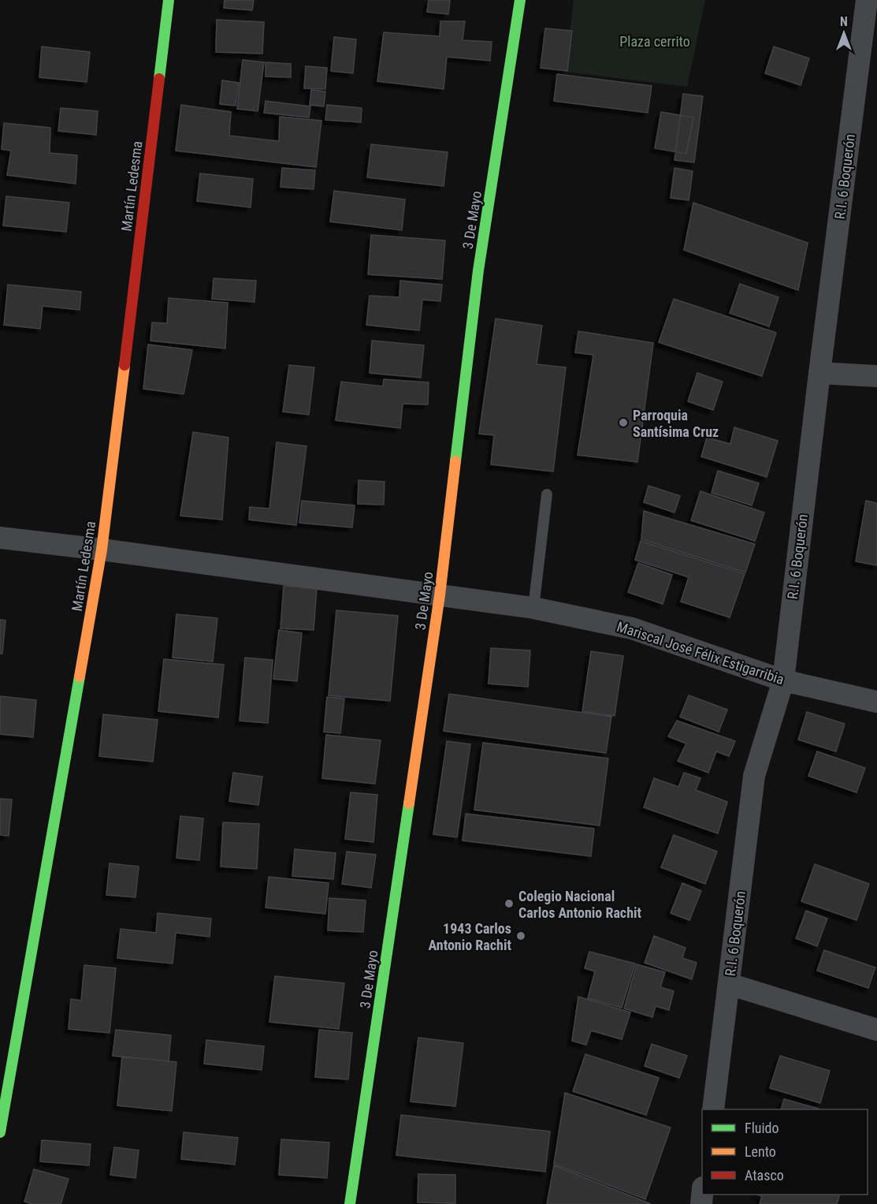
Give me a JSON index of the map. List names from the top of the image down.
{
  "streets": {
    "street": [
      "R.I. 6 Boquerón",
      "Martín Ledesma",
      "3 De Mayo",
      "Mariscal José Félix Estigarribia"
    ]
  },
  "crossings": [
    ["R.I. 6 Boquerón", "Mariscal José Félix Estigarribia"],
    ["Martín Ledesma", "Mariscal José Félix Estigarribia"],
    ["3 De Mayo", "Mariscal José Félix Estigarribia"]
  ],
  "parks": ["Plaza cerrito"],
  "places": ["Parroquia Santísima Cruz", "Colegio Nacional Carlos Antonio Rachit", "1943 Carlos Antonio Rachit"],
  "legend": ["Fluido", "Lento", "Atasco"],
  "north": "top"
}
